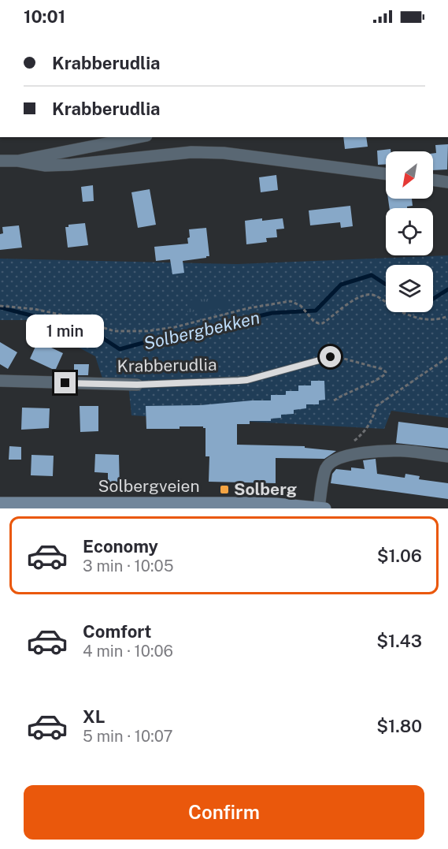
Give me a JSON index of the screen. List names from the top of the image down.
{
  "streets": {
    "street": ["Krabberudlia", "Solbergveien"]
  },
  "water": ["Solbergbekken"],
  "places": {
    "transit": ["Solberg"]
  },
  "north": "bottom left",
  "page": {
    "status": "10:01",
    "banner": ["Krabberudlia", "Krabberudlia"],
    "bubble": "1 min",
    "list": [
      {
        "name": "Economy",
        "note": "3 min · 10:05",
        "value": "$1.06"
      },
      {
        "name": "Comfort",
        "note": "4 min · 10:06",
        "value": "$1.43"
      },
      {
        "name": "XL",
        "note": "5 min · 10:07",
        "value": "$1.80"
      }
    ],
    "buttons": "Confirm"
  }
}
